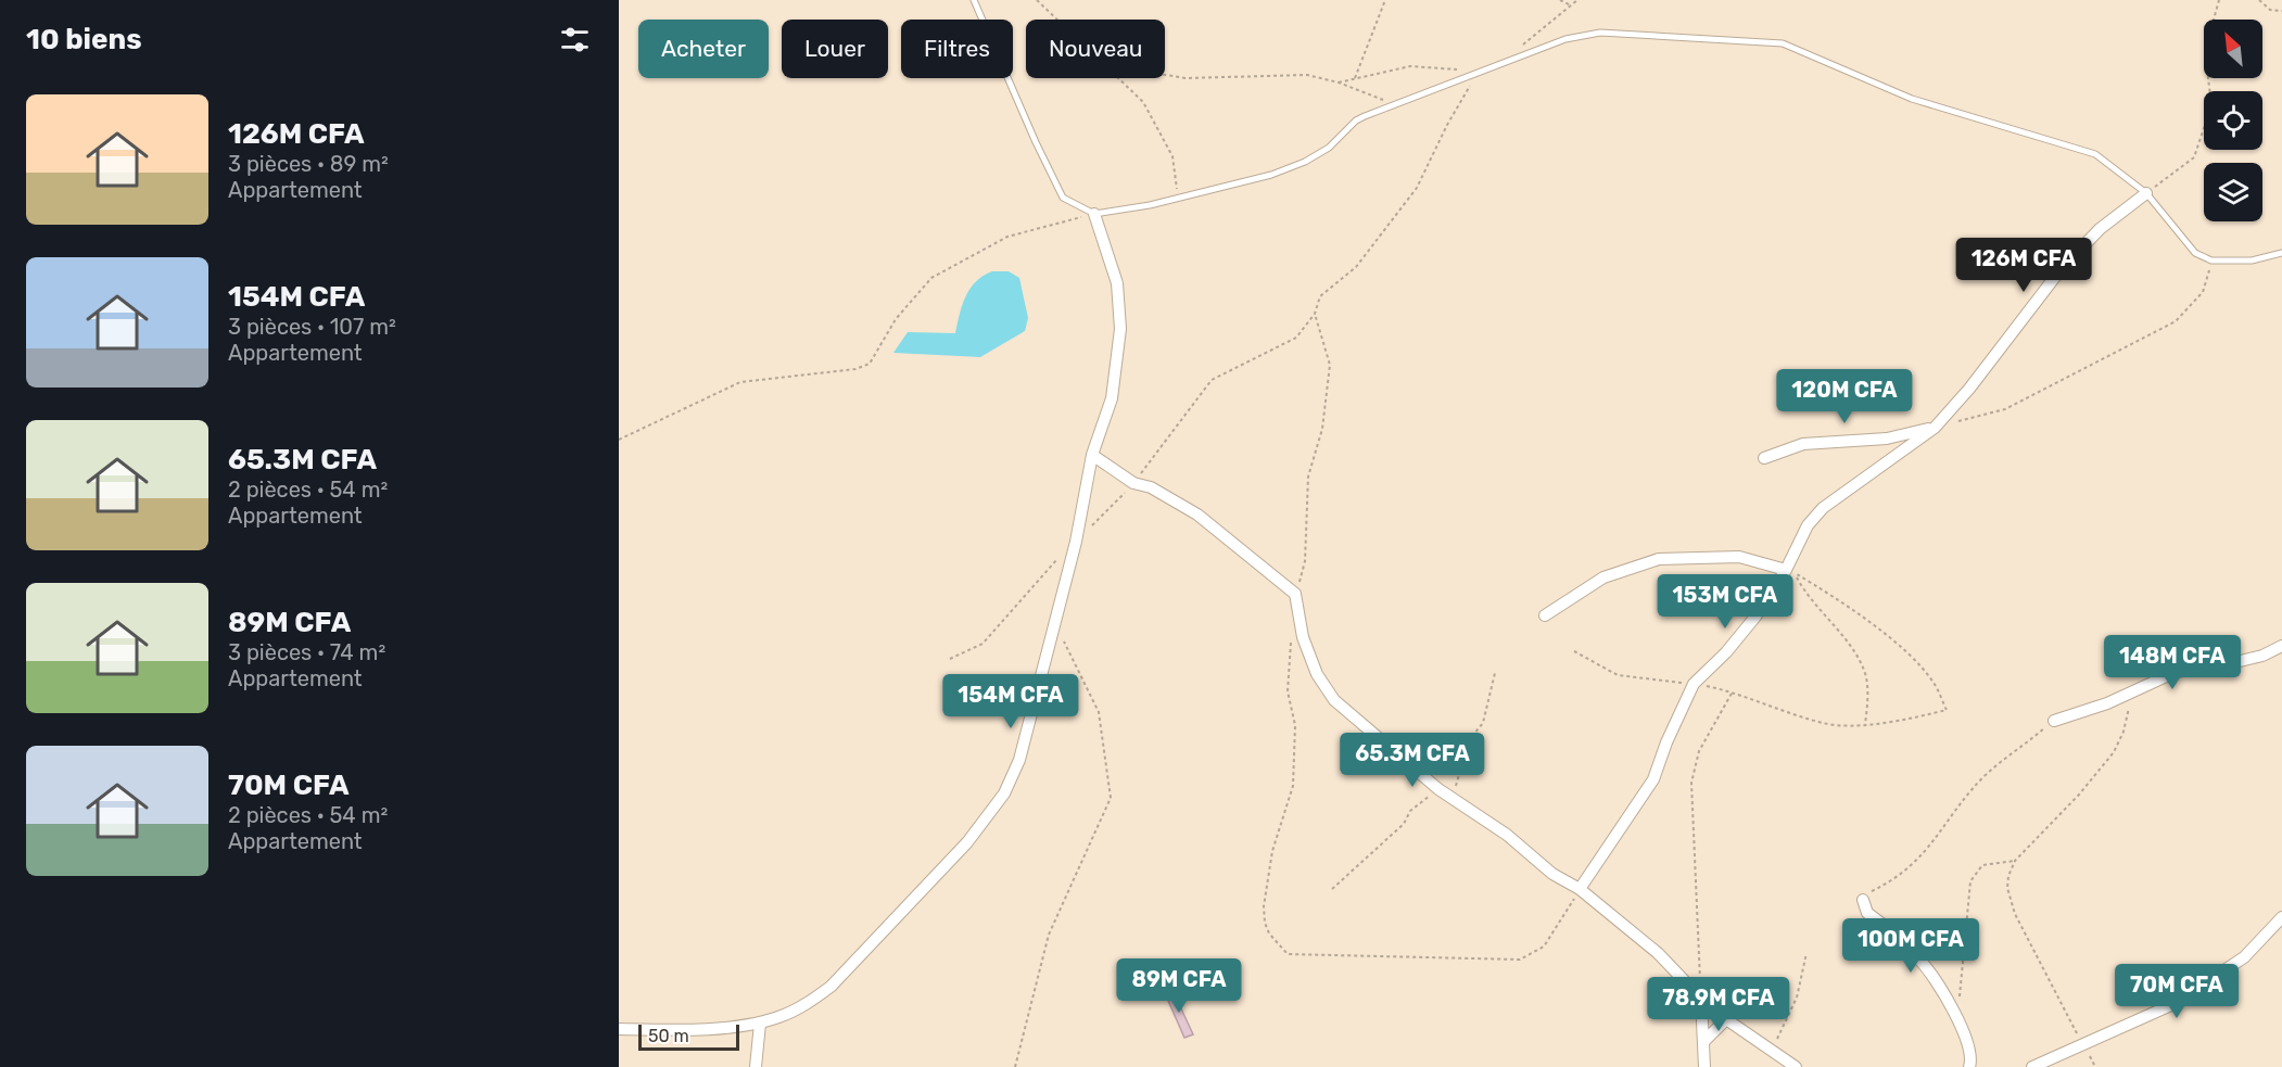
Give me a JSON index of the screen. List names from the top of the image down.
{
  "scale_bar": "50 m",
  "north": "top left",
  "page": {
    "heading": "10 biens",
    "chip": [
      "Acheter",
      "Louer",
      "Filtres",
      "Nouveau"
    ],
    "list": [
      {
        "name": "126M CFA",
        "note": "3 pièces · 89 m² · Appartement"
      },
      {
        "name": "154M CFA",
        "note": "3 pièces · 107 m² · Appartement"
      },
      {
        "name": "65.3M CFA",
        "note": "2 pièces · 54 m² · Appartement"
      },
      {
        "name": "89M CFA",
        "note": "3 pièces · 74 m² · Appartement"
      },
      {
        "name": "70M CFA",
        "note": "2 pièces · 54 m² · Appartement"
      }
    ],
    "price": [
      "126M CFA",
      "120M CFA",
      "153M CFA",
      "148M CFA",
      "154M CFA",
      "65.3M CFA",
      "100M CFA",
      "89M CFA",
      "70M CFA",
      "78.9M CFA"
    ],
    "scale": "50 m"
  }
}
